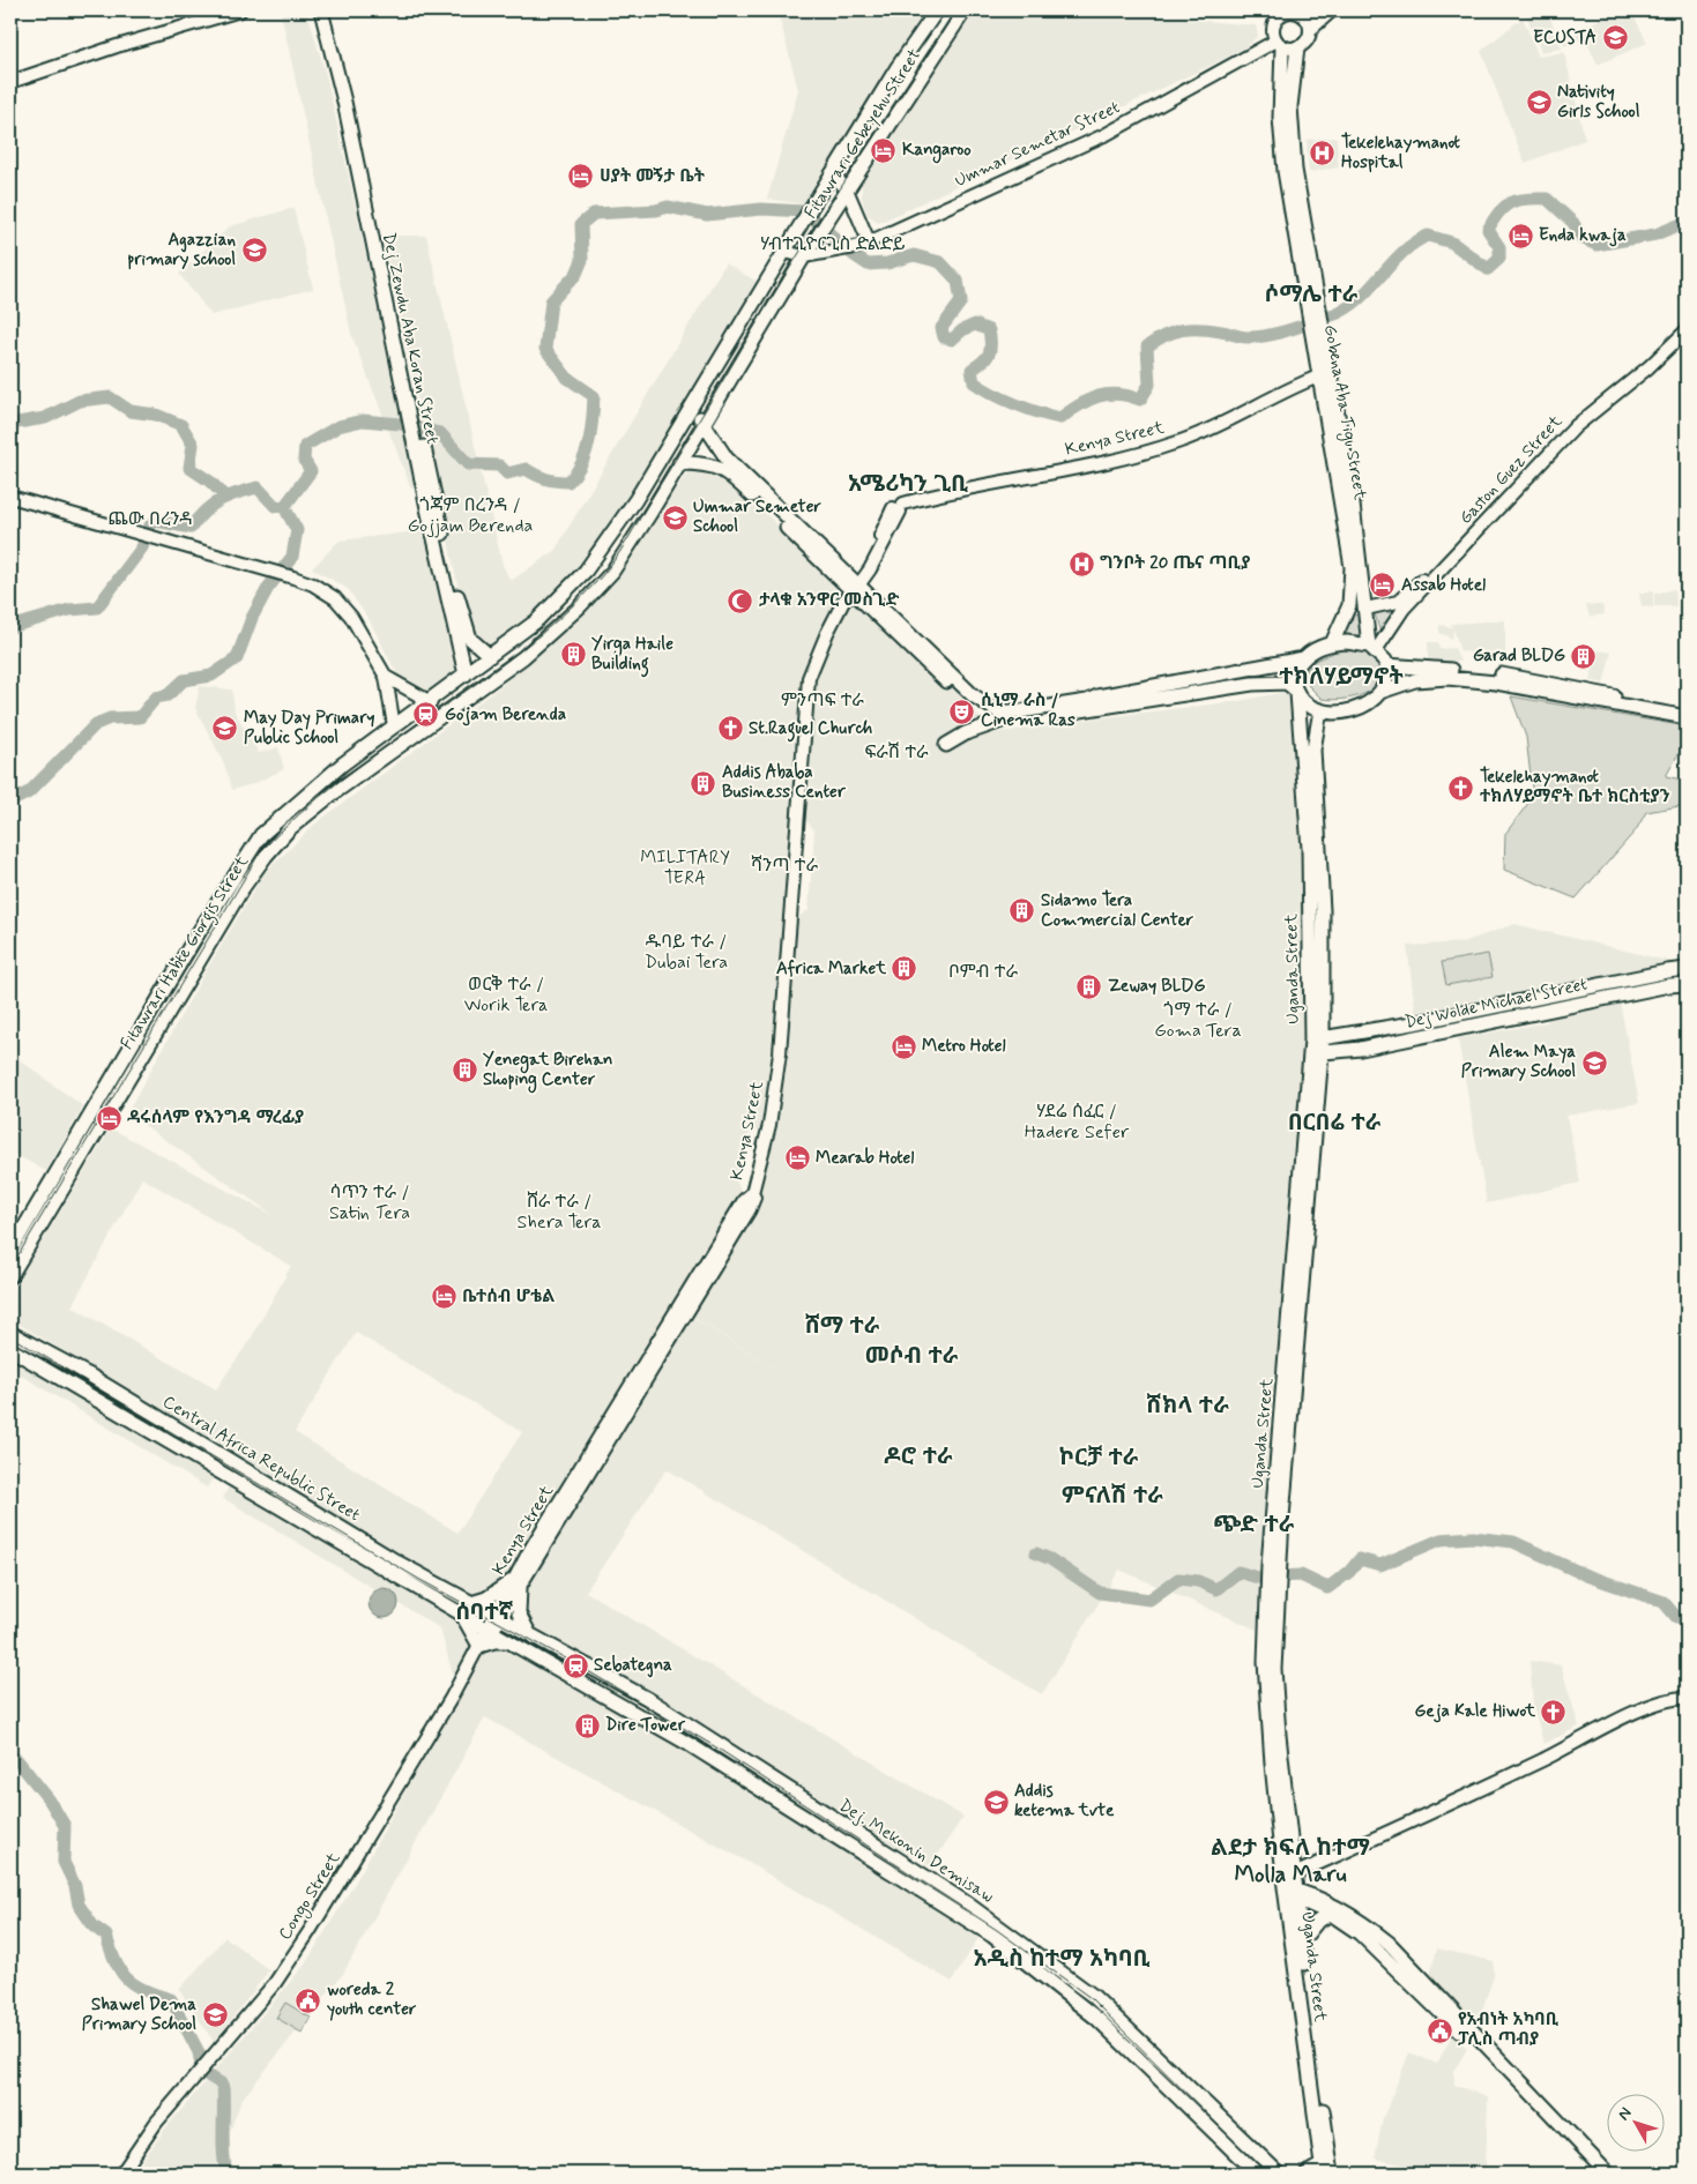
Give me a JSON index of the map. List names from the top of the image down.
{
  "streets": {
    "main road": [
      "Fitawrari Gebeyehu Street",
      "Ummar Semetar Street",
      "Dej Zewdu Aba Koran Street",
      "Gobena Aba Tigu Street",
      "Kenya Street",
      "Gaston Guez Street",
      "Fitawrari Habte Giorgis Street",
      "Uganda Street",
      "Dej Wolde Michael Street",
      "Central Africa Republic Street",
      "Dej. Mekonin Demisaw",
      "Congo Street"
    ]
  },
  "crossings": [
    ["Fitawrari Gebeyehu Street", "Ummar Semetar Street"],
    ["Fitawrari Gebeyehu Street", "Dej Zewdu Aba Koran Street"],
    ["Fitawrari Gebeyehu Street", "Fitawrari Habte Giorgis Street"],
    ["Ummar Semetar Street", "Gobena Aba Tigu Street"],
    ["Gobena Aba Tigu Street", "Kenya Street"],
    ["Gobena Aba Tigu Street", "Gaston Guez Street"],
    ["Gobena Aba Tigu Street", "Uganda Street"],
    ["Kenya Street", "Congo Street"],
    ["Gaston Guez Street", "Uganda Street"],
    ["Uganda Street", "Dej Wolde Michael Street"],
    ["Central Africa Republic Street", "Dej. Mekonin Demisaw"],
    ["Central Africa Republic Street", "Congo Street"],
    ["Dej. Mekonin Demisaw", "Congo Street"]
  ],
  "districts": [
    "ሃብተጊዮርጊስ ድልድይ",
    "ሶማሌ ተራ",
    "አሜሪካን ጊቢ",
    "ጎጃም በረንዳ / Gojjam Berenda",
    "ጨው በረንዳ",
    "ተክለሃይማኖት",
    "ምንጣፍ ተራ",
    "ፍራሽ ተራ",
    "MILITARY TERA",
    "ሻንጣ ተራ",
    "ዱባይ ተራ / Dubai Tera",
    "ቦምብ ተራ",
    "ወርቅ ተራ / Worik Tera",
    "ጎማ ተራ / Goma Tera",
    "ሃደሬ ሰፈር / Hadere Sefer",
    "በርበሬ ተራ",
    "ሳጥን ተራ / Satin Tera",
    "ሸራ ተራ / Shera Tera",
    "ሸማ ተራ",
    "መሶብ ተራ",
    "ሸክላ ተራ",
    "ዶሮ ተራ",
    "ኮርቻ ተራ",
    "ምናለሽ ተራ",
    "ጭድ ተራ",
    "ሰባተኛ",
    "ልደታ ክፍለ ከተማ Molla Maru",
    "አዲስ ከተማ አካባቢ"
  ],
  "places": {
    "school or university": [
      "ECUSTA",
      "Nativity Girls School",
      "Agazzian primary school",
      "Ummar Semeter School",
      "May Day Primary Public School",
      "Alem Maya Primary School",
      "Addis ketema tvte",
      "Shawel Dema Primary School"
    ],
    "hotel": [
      "Kangaroo",
      "ሀያት መኝታ ቤት",
      "Enda kwaja",
      "Assab Hotel",
      "Metro Hotel",
      "ዳሩሰላም የእንግዳ ማረፊያ",
      "Mearab Hotel",
      "ቤተሰብ ሆቴል"
    ],
    "hospital": ["Tekelehaymanot Hospital", "ግንቦት 20 ጤና ጣቢያ"],
    "mosque": ["ታላቁ አንዋር መስጊድ"],
    "building": [
      "Yirga Haile Building",
      "Garad BLDG",
      "Addis Ababa Business Center",
      "Sidamo Tera Commercial Center",
      "Africa Market",
      "Zeway BLDG",
      "Yenegat Birehan Shoping Center",
      "Dire Tower"
    ],
    "theatre": ["ሲኒማ ራስ / Cinema Ras"],
    "station": ["Gojam Berenda", "Sebategna"],
    "church": ["St.Raguel Church", "Tekelehaymanot ተክለሃይማኖት ቤተ ክርስቲያን", "Geja Kale Hiwot"],
    "public building": ["woreda 2 youth center", "የአብነት አካባቢ ፓሊስ ጣብያ"]
  },
  "north": "top left"
}
